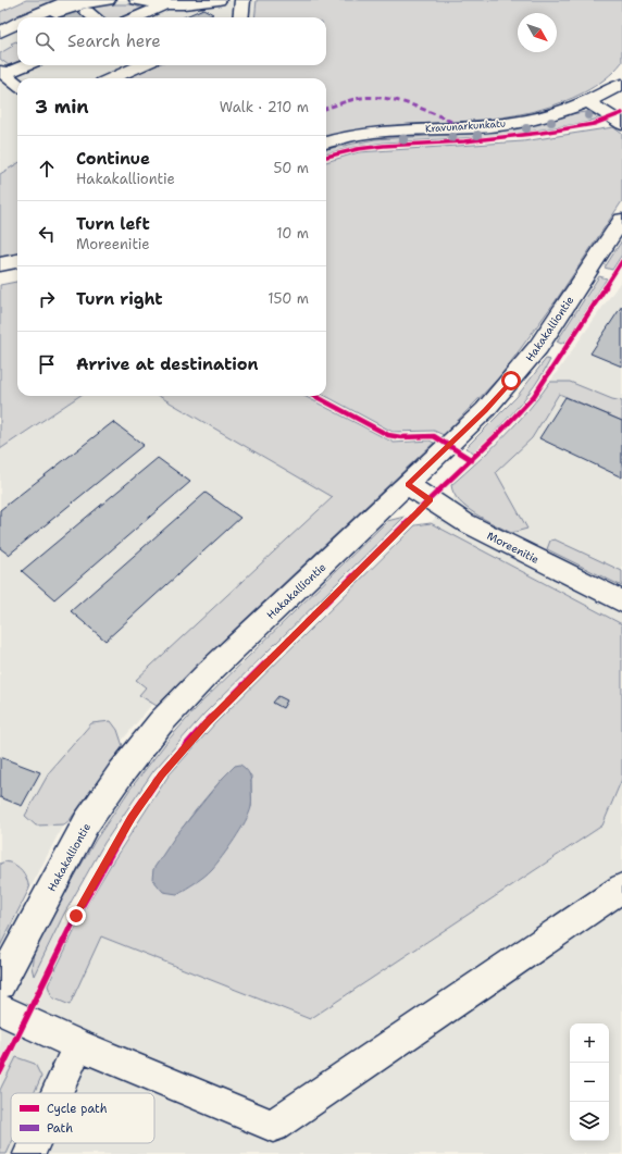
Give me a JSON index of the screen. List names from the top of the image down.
{
  "streets": {
    "street": ["Kravunarkunkatu", "Hakakalliontie", "Moreenitie"]
  },
  "crossings": [
    ["Hakakalliontie", "Moreenitie"]
  ],
  "legend": ["Cycle path", "Path"],
  "north": "bottom right",
  "page": {
    "search": "Search here",
    "heading": ["3 min", "Walk · 210 m"],
    "list": [
      ["Continue", "Hakakalliontie", "50 m"],
      ["Turn left", "Moreenitie", "10 m"],
      ["Turn right", "150 m"],
      "Arrive at destination"
    ],
    "map_buttons": ["+", "−"]
  }
}
